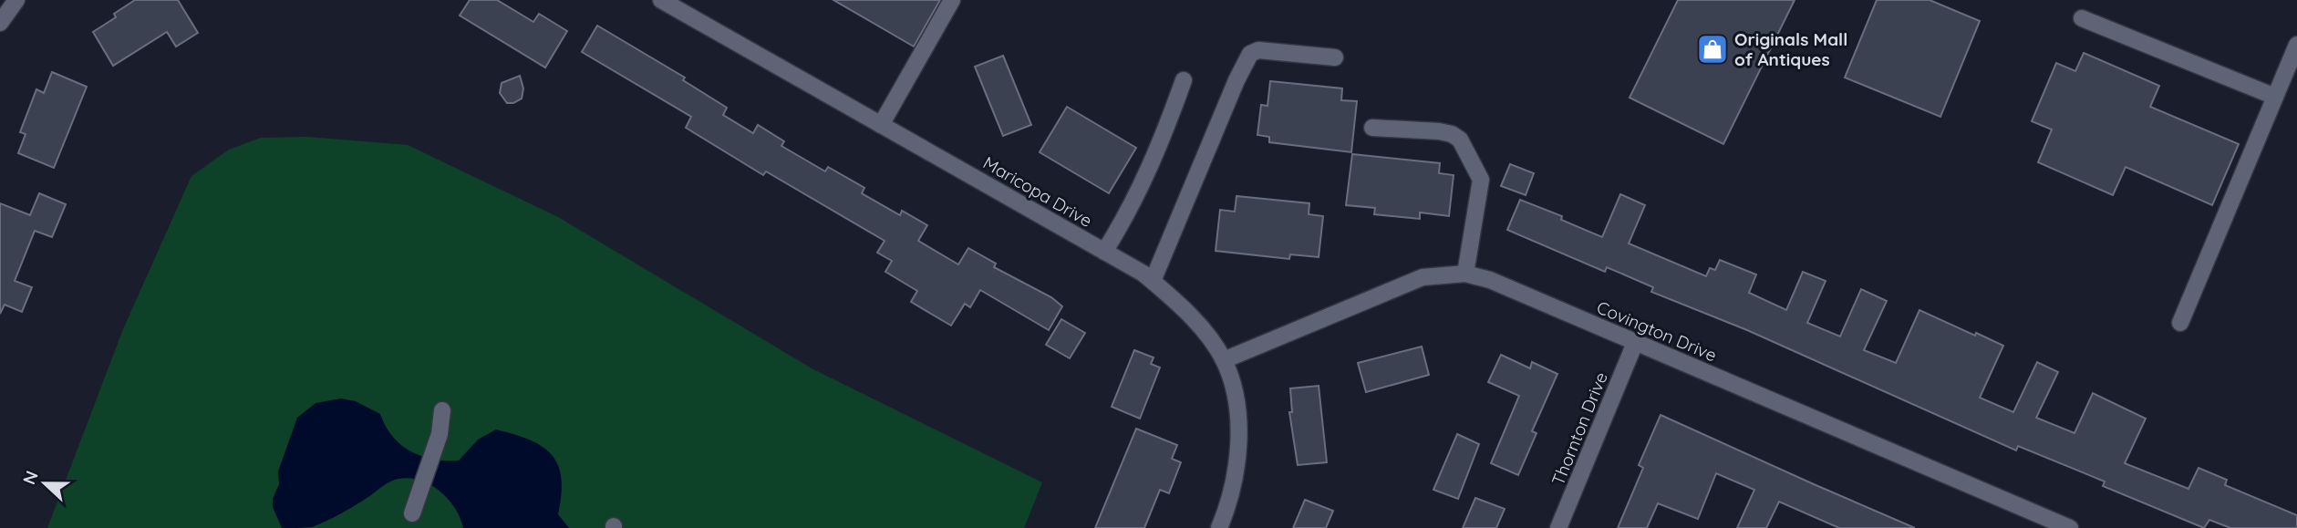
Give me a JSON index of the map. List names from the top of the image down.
{
  "streets": {
    "street": ["Maricopa Drive", "Covington Drive", "Thornton Drive"]
  },
  "crossings": [
    ["Maricopa Drive", "Covington Drive"],
    ["Covington Drive", "Thornton Drive"]
  ],
  "places": {
    "shop": ["Originals Mall of Antiques"]
  },
  "north": "left"
}
